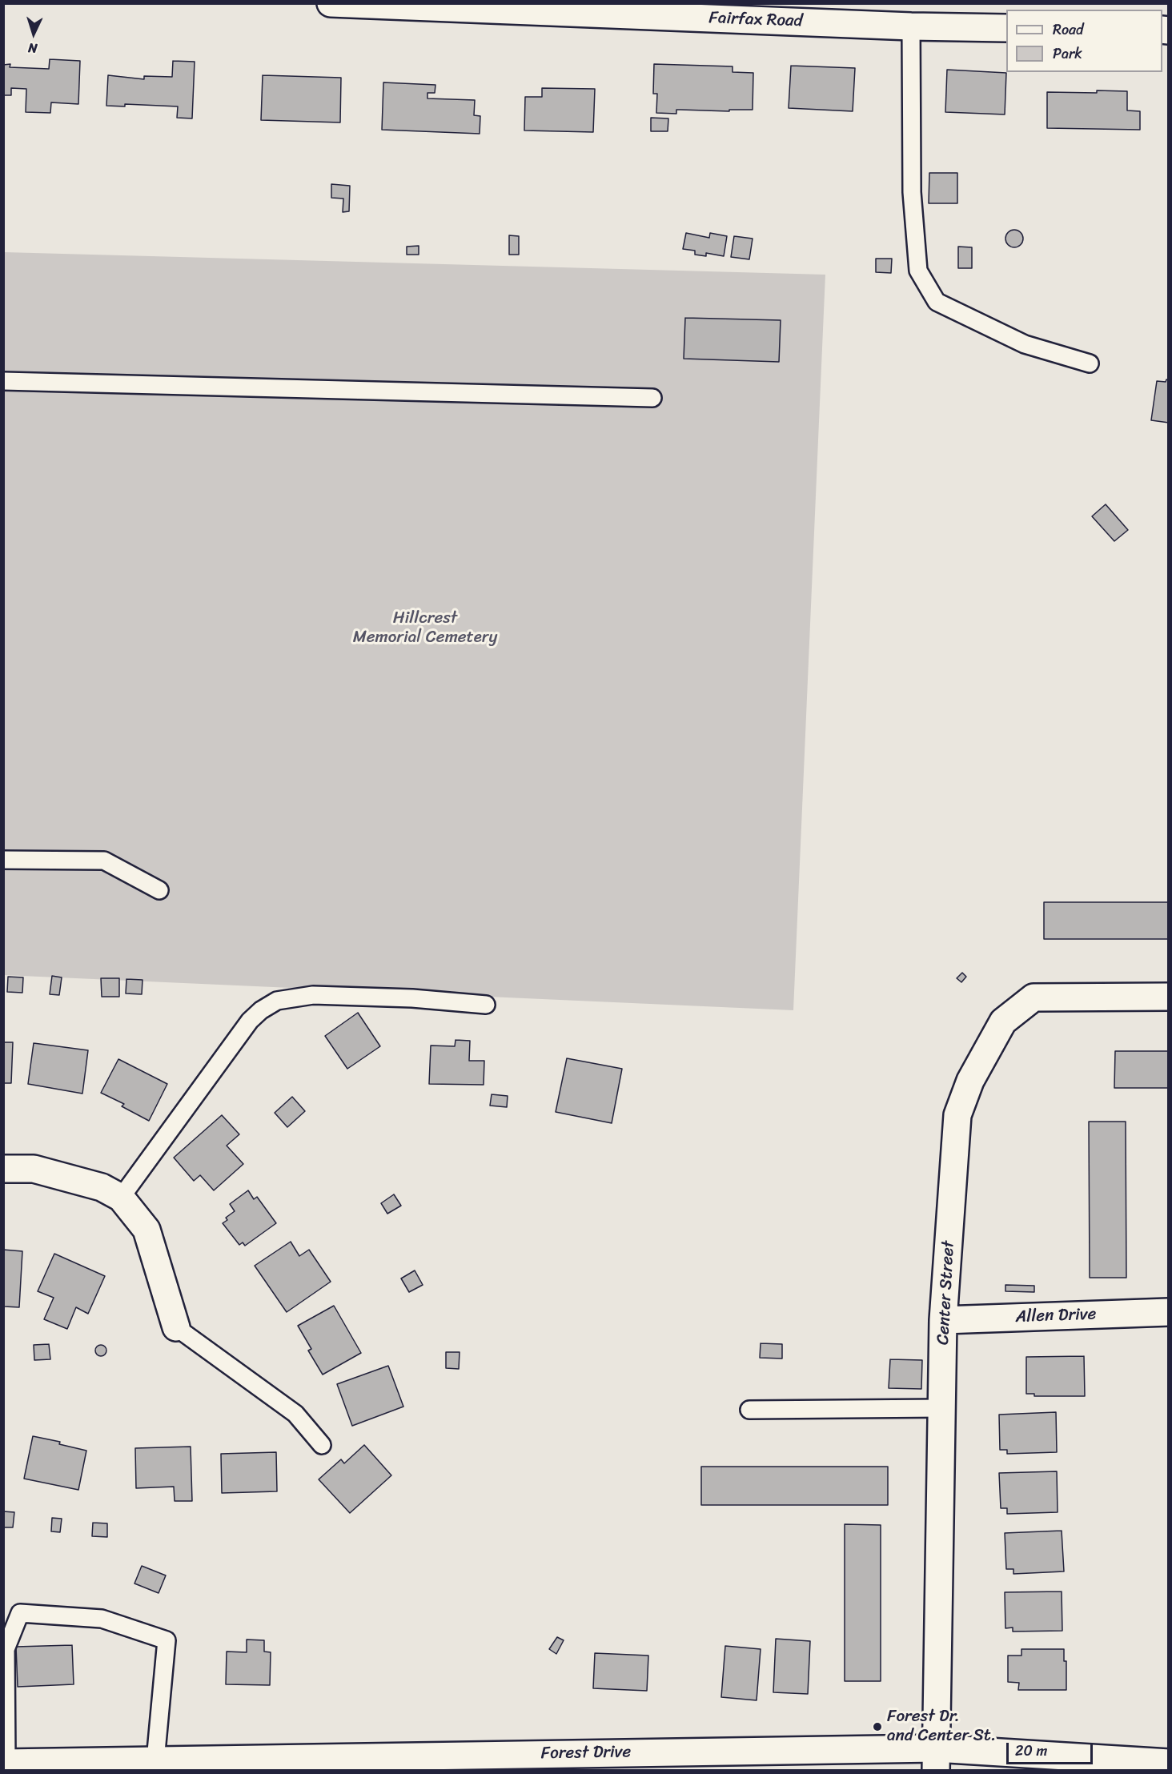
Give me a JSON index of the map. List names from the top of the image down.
{
  "streets": {
    "street": [
      "Fairfax Road",
      "Center Street",
      "Allen Drive",
      "Forest Drive"
    ]
  },
  "crossings": [
    ["Center Street", "Allen Drive"],
    ["Center Street", "Forest Drive"]
  ],
  "parks": ["Hillcrest Memorial Cemetery"],
  "places": ["Forest Dr. and Center St."],
  "legend": ["Road", "Park"],
  "scale_bar": "20 m",
  "north": "bottom"
}
